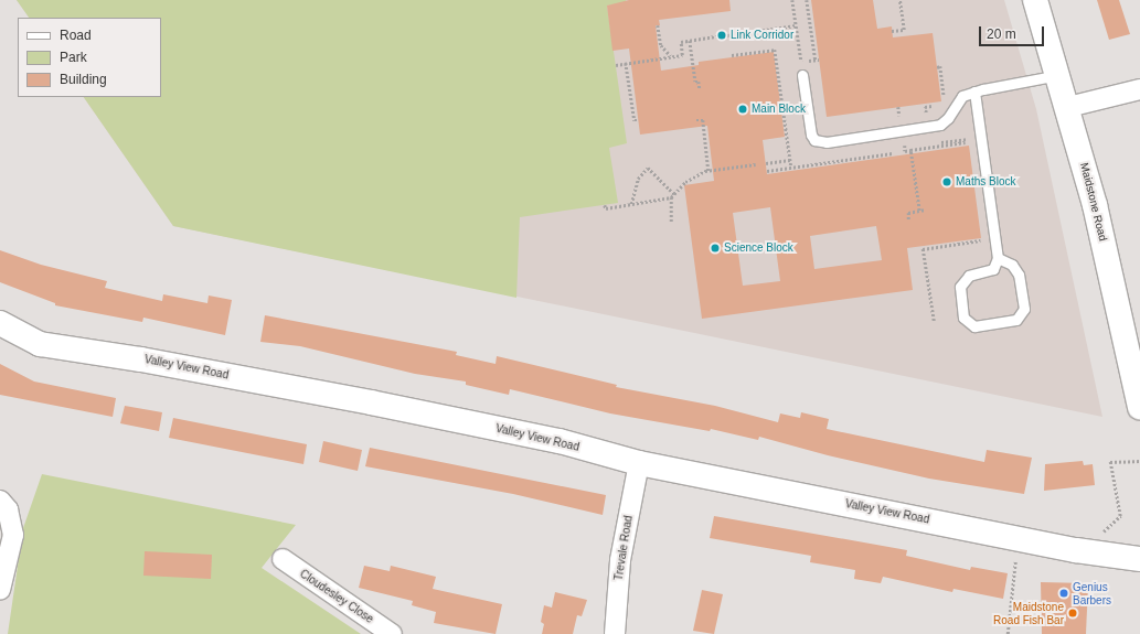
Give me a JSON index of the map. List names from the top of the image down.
{
  "streets": {
    "street": [
      "Maidstone Road",
      "Valley View Road",
      "Trevale Road",
      "Cloudesley Close"
    ]
  },
  "crossings": [
    ["Valley View Road", "Trevale Road"]
  ],
  "places": [
    "Link Corridor",
    "Main Block",
    "Maths Block",
    "Science Block",
    "Genius Barbers",
    "Maidstone Road Fish Bar"
  ],
  "legend": ["Road", "Park", "Building"],
  "scale_bar": "20 m"
}
